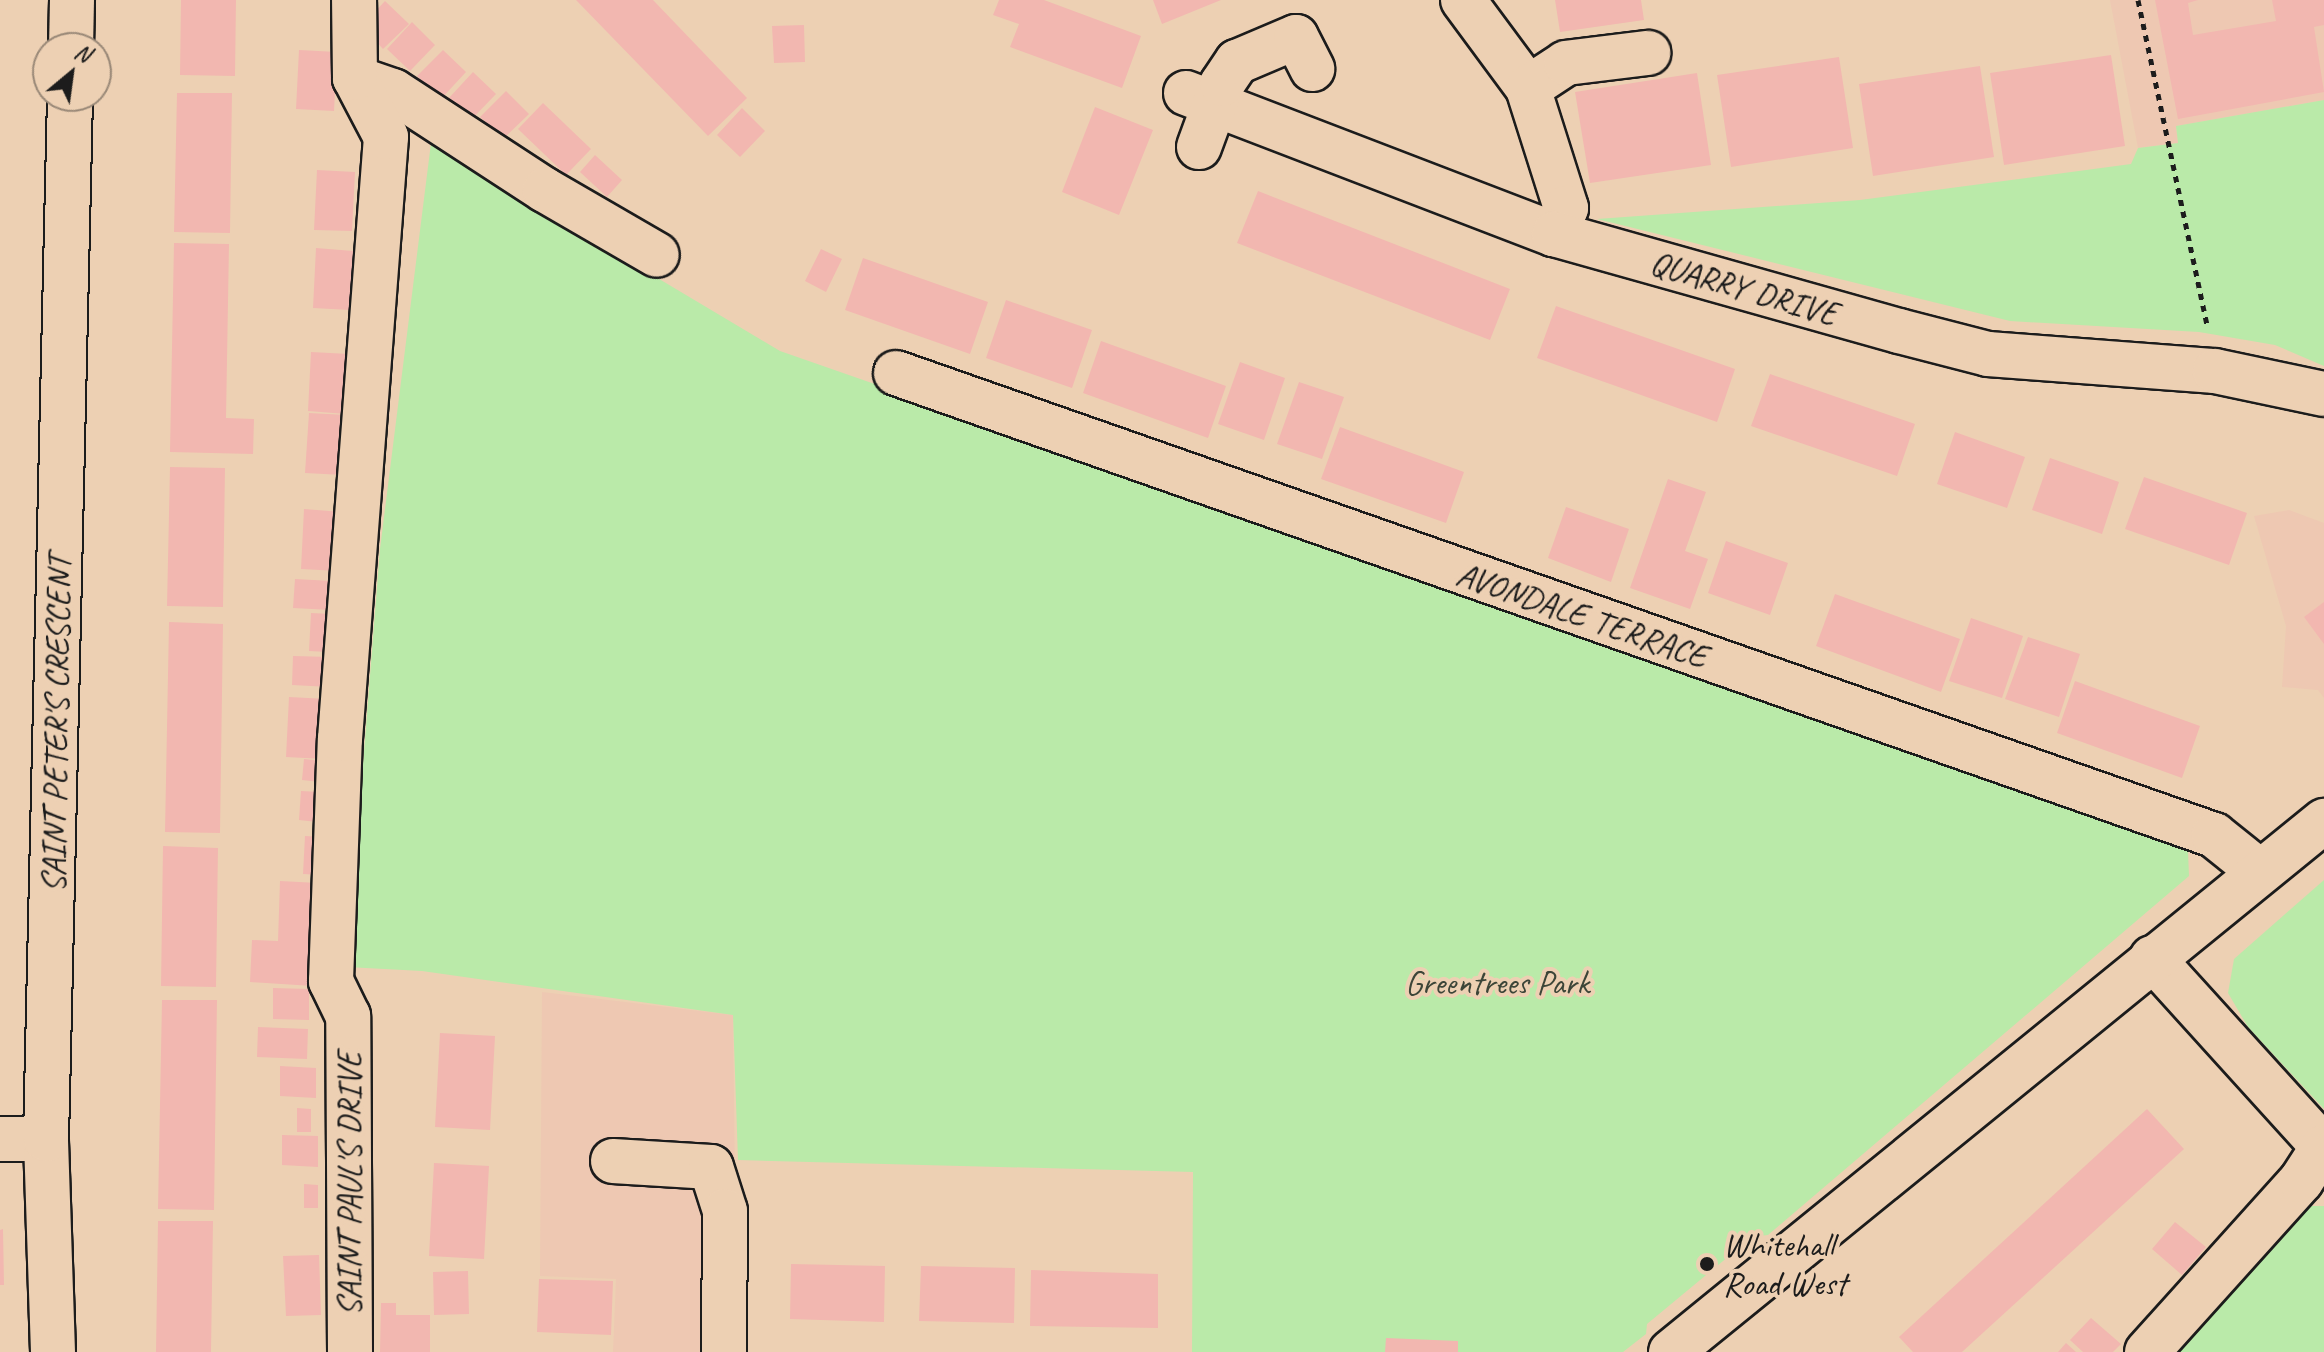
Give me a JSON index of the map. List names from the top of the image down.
{
  "streets": {
    "street": [
      "QUARRY DRIVE",
      "AVONDALE TERRACE",
      "SAINT PETER'S CRESCENT",
      "SAINT PAUL'S DRIVE"
    ]
  },
  "parks": ["Greentrees Park"],
  "places": ["Whitehall Road West"],
  "north": "top right"
}
